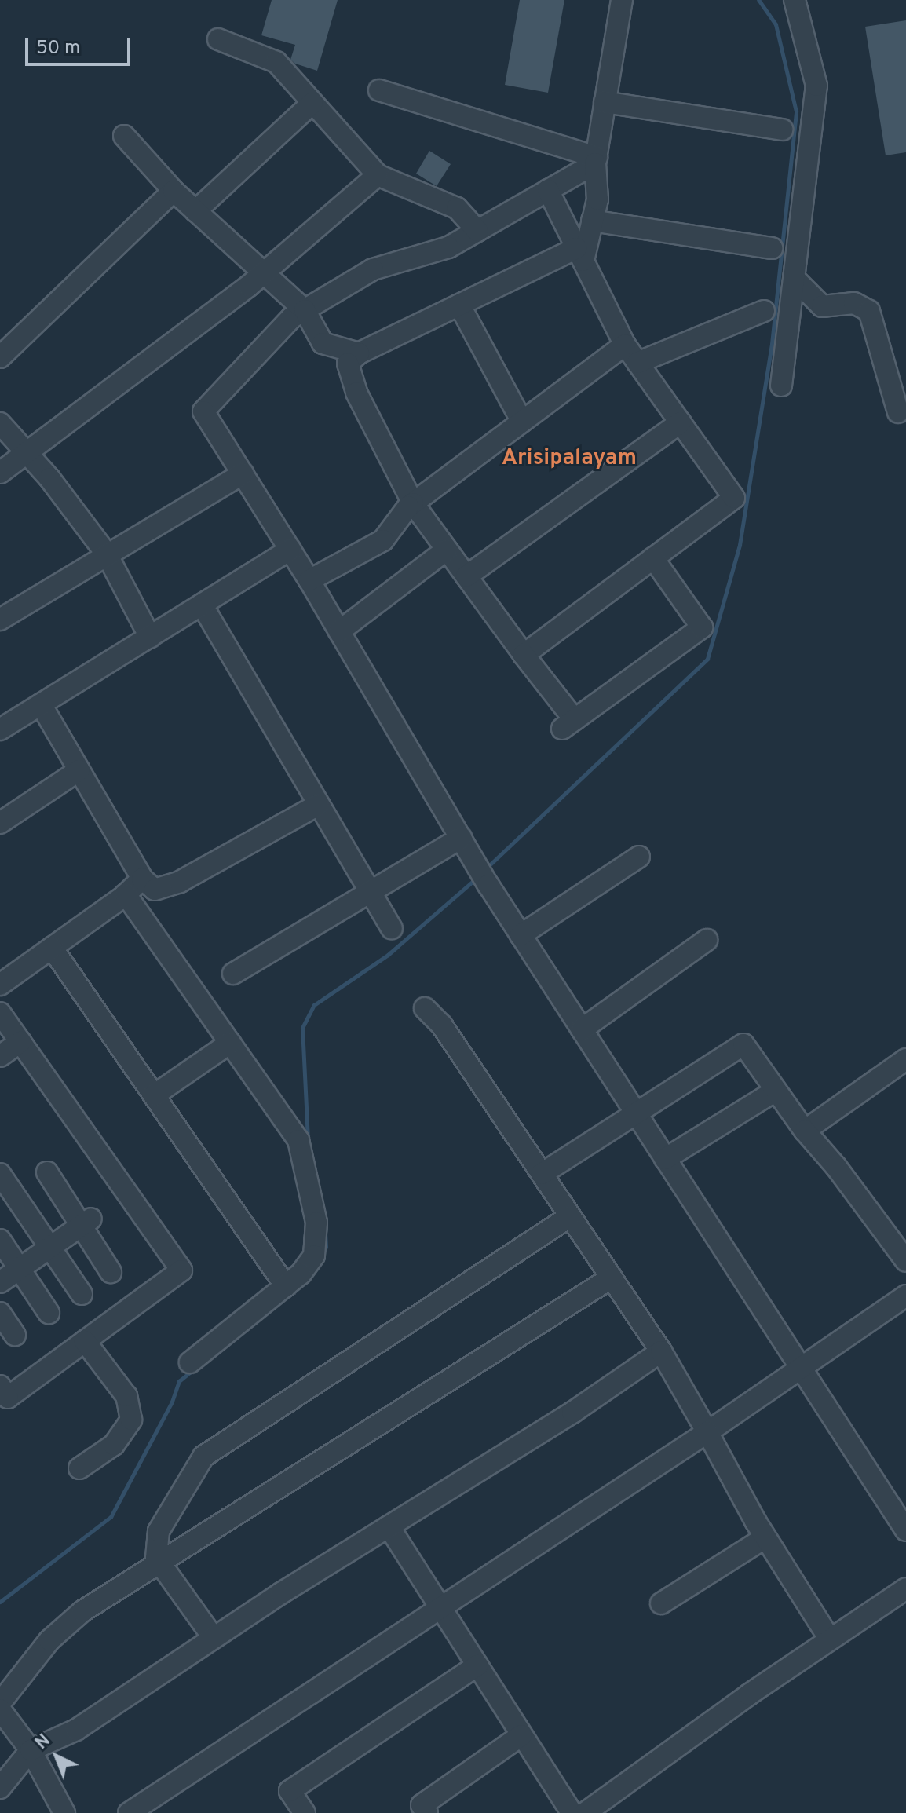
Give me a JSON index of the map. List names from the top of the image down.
{
  "districts": ["Arisipalayam"],
  "scale_bar": "50 m",
  "north": "top left"
}
